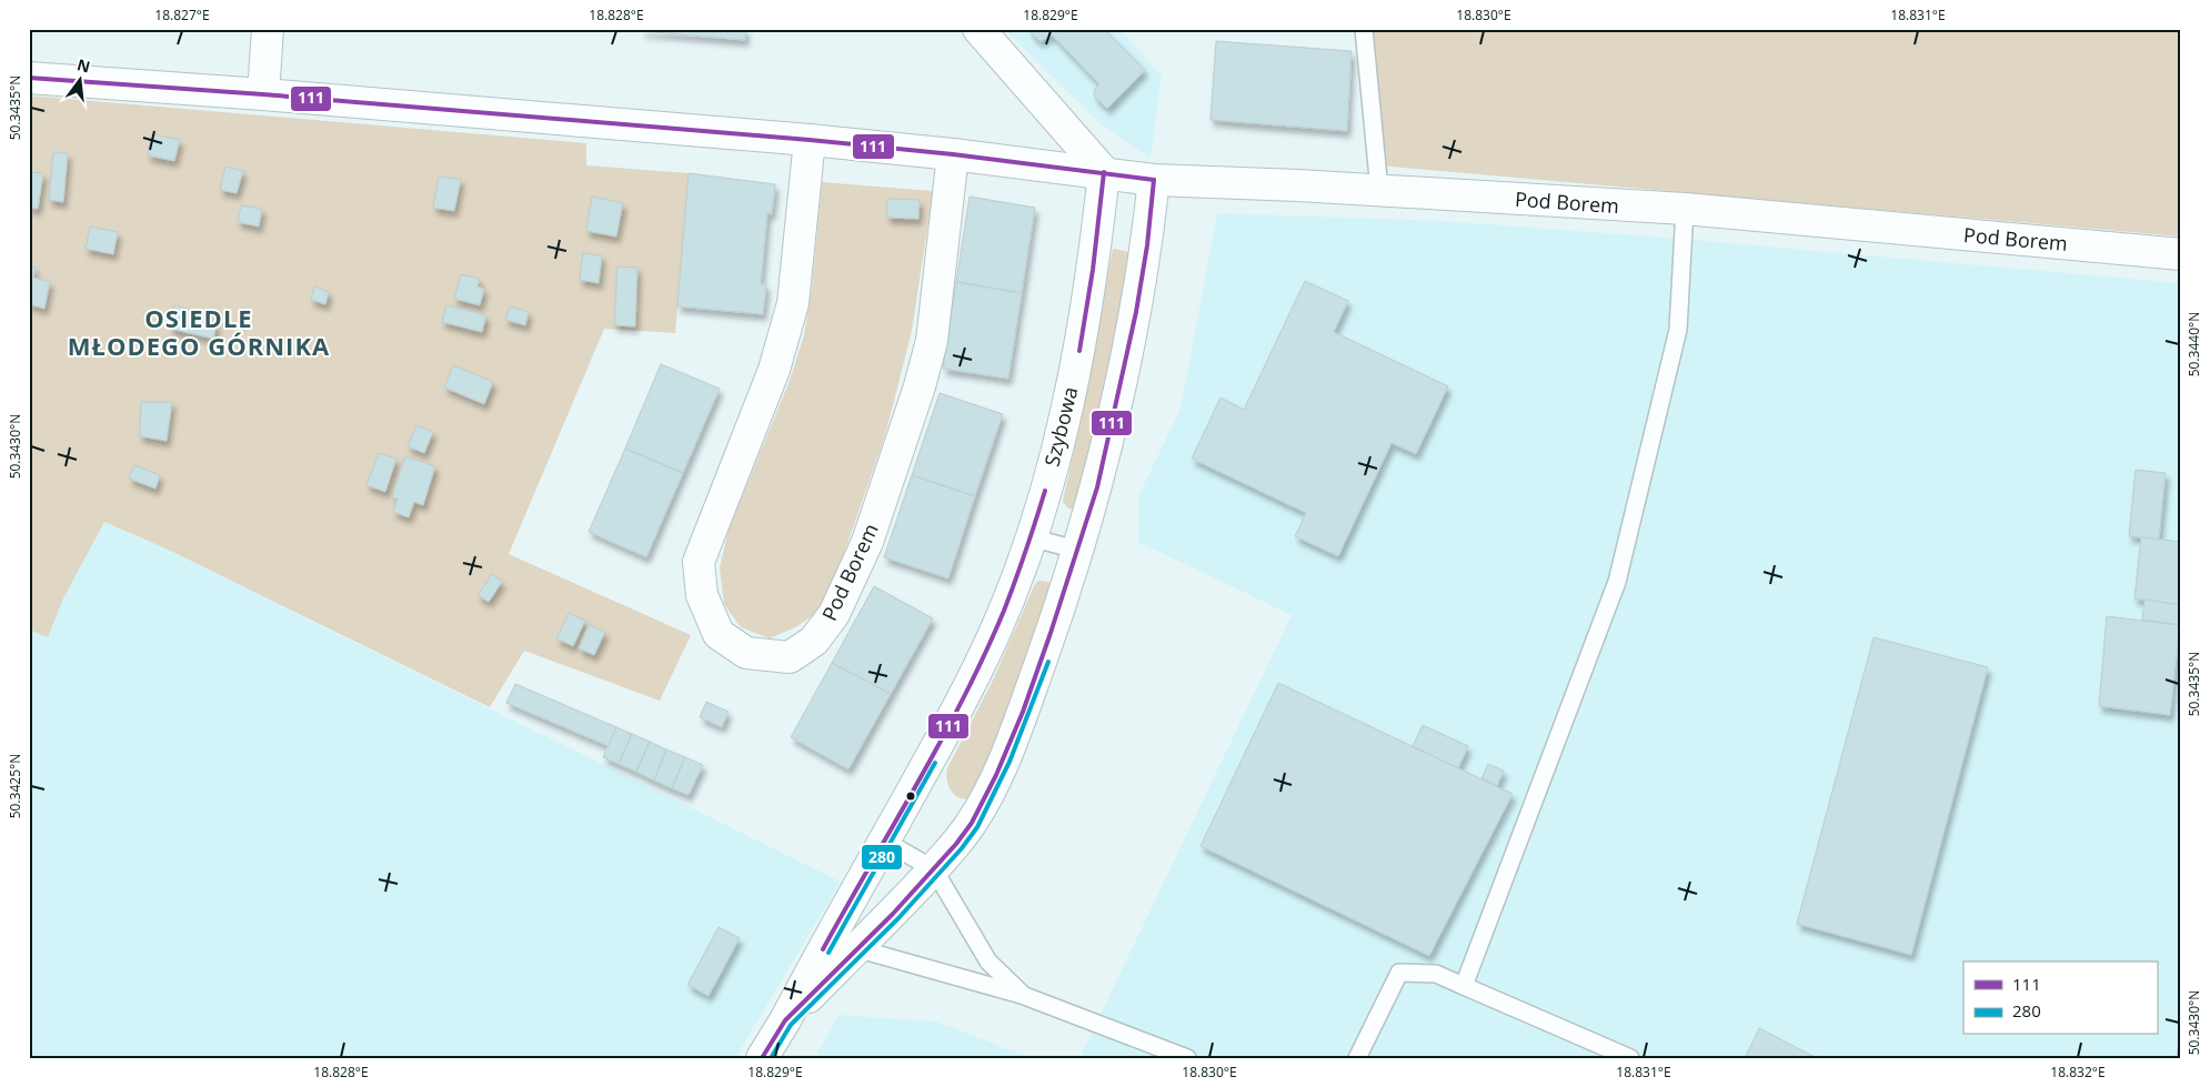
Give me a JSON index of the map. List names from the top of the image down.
{
  "streets": {
    "street": ["Pod Borem", "Szybowa"]
  },
  "crossings": [
    ["Pod Borem", "Szybowa"]
  ],
  "districts": ["OSIEDLE MŁODEGO GÓRNIKA"],
  "lines": ["transit line 111", "transit line 280"],
  "legend": ["111", "280"],
  "north": "top",
  "coordinates": [
    "18.827°E",
    "18.828°E",
    "18.829°E",
    "18.830°E",
    "18.831°E",
    "50.3435°N",
    "50.3440°N",
    "50.3430°N",
    "50.3425°N",
    "18.832°E"
  ]
}
